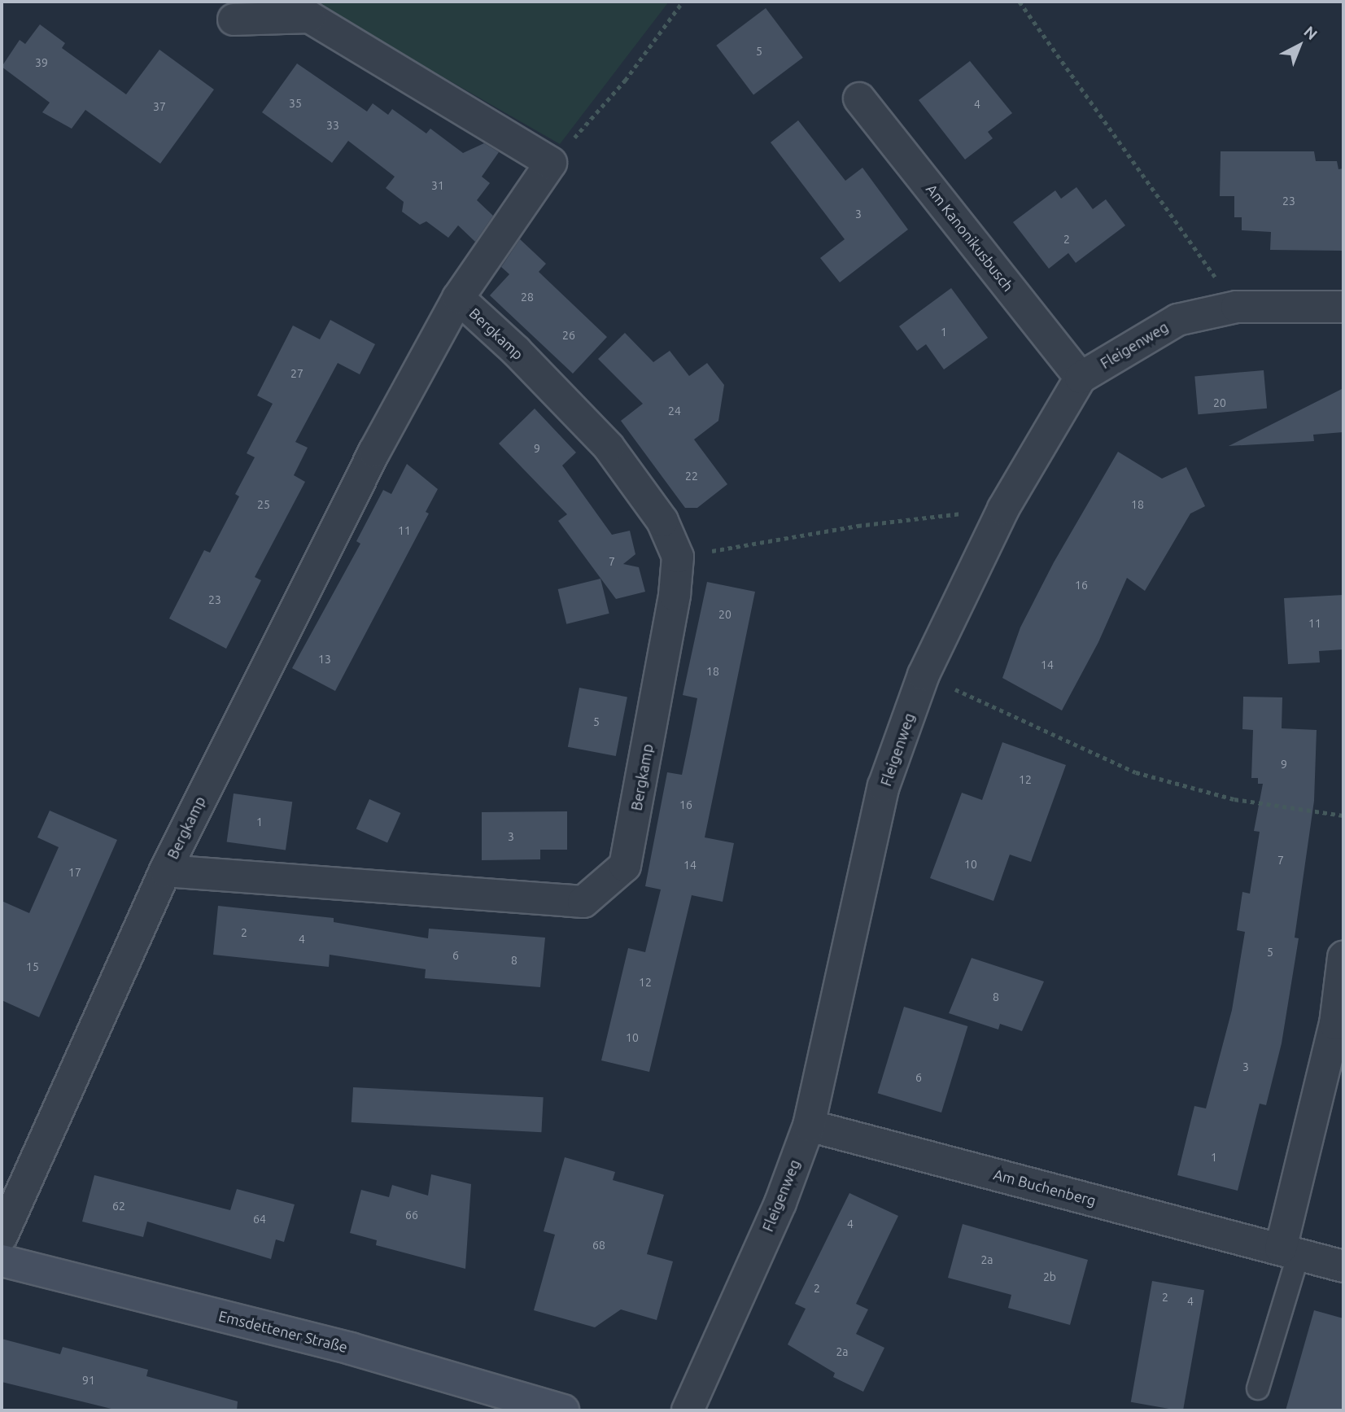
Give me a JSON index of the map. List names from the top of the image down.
{
  "streets": {
    "main road": ["Emsdettener Straße"],
    "street": [
      "Am Kanonikusbusch",
      "Bergkamp",
      "Fleigenweg",
      "Am Buchenberg"
    ]
  },
  "crossings": [
    ["Am Kanonikusbusch", "Fleigenweg"],
    ["Fleigenweg", "Am Buchenberg"]
  ],
  "house_numbers": [
    "5",
    "39",
    "35",
    "4",
    "37",
    "33",
    "31",
    "23",
    "3",
    "2",
    "28",
    "1",
    "26",
    "27",
    "20",
    "24",
    "9",
    "22",
    "25",
    "18",
    "11",
    "7",
    "16",
    "23",
    "20",
    "11",
    "13",
    "14",
    "18",
    "5",
    "9",
    "12",
    "16",
    "1",
    "3",
    "7",
    "10",
    "14",
    "17",
    "2",
    "4",
    "5",
    "6",
    "8",
    "15",
    "12",
    "8",
    "10",
    "3",
    "6",
    "1",
    "62",
    "66",
    "64",
    "4",
    "68",
    "2a",
    "2b",
    "2",
    "2",
    "4",
    "2a",
    "91"
  ],
  "north": "top right"
}
